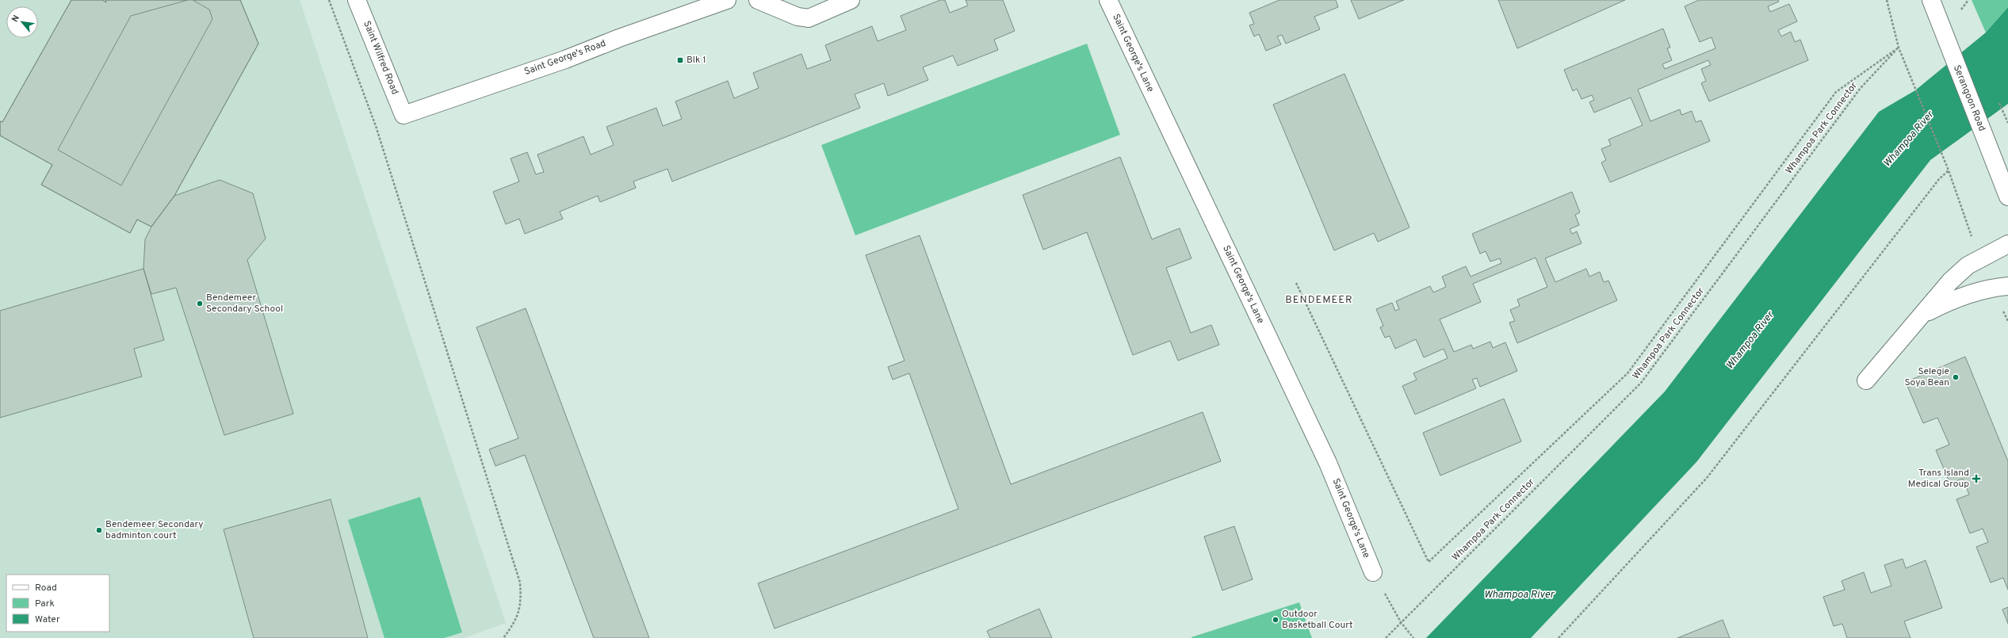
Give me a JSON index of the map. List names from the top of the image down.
{
  "streets": {
    "street": [
      "Saint George's Lane",
      "Saint Wilfred Road",
      "Saint George's Road",
      "Serangoon Road"
    ],
    "path": ["Whampoa Park Connector"]
  },
  "crossings": [
    ["Saint Wilfred Road", "Saint George's Road"]
  ],
  "districts": ["BENDEMEER"],
  "water": ["Whampoa River"],
  "places": {
    "transit": ["Blk 1"],
    "other": [
      "Bendemeer Secondary School",
      "Selegie Soya Bean",
      "Bendemeer Secondary badminton court",
      "Outdoor Basketball Court"
    ],
    "health": ["Trans Island Medical Group"]
  },
  "legend": ["Road", "Park", "Water"],
  "north": "top left"
}
